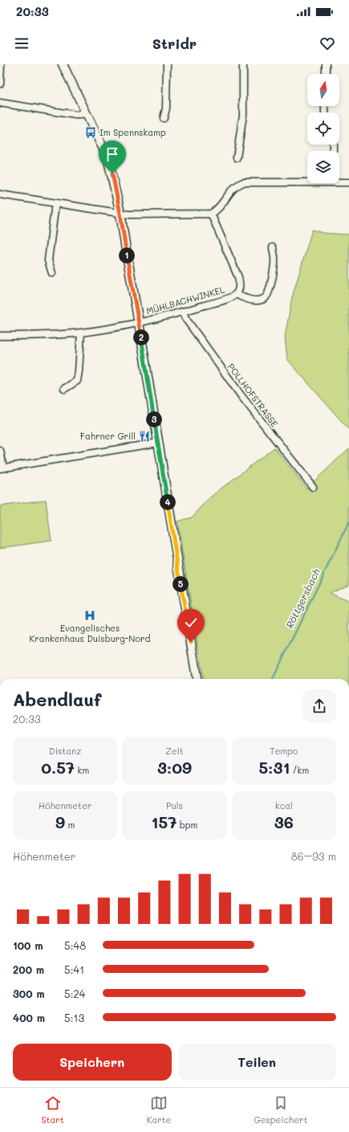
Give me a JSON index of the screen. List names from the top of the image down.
{
  "streets": {
    "street": ["MÜHLBACHWINKEL", "POLLHOFSTRASSE"]
  },
  "crossings": [
    ["MÜHLBACHWINKEL", "POLLHOFSTRASSE"]
  ],
  "water": ["Röttgersbach"],
  "places": {
    "bus stop": ["Im Spennskamp"],
    "restaurant": ["Fahrner Grill"],
    "hospital": ["Evangelisches Krankenhaus Duisburg-Nord"]
  },
  "north": "top",
  "page": {
    "status": "20:33",
    "header": "Stridr",
    "pins": [
      "1",
      "2",
      "3",
      "4",
      "5"
    ],
    "heading": ["Abendlauf", "20:33"],
    "stats": [
      ["Distanz", "0.57 km"],
      ["Zeit", "3:09"],
      ["Tempo", "5:31 /km"],
      ["Höhenmeter", "9 m"],
      ["Puls", "157 bpm"],
      ["kcal", "36"]
    ],
    "chart": ["Höhenmeter", "86–93 m"],
    "list": [
      {
        "name": "100 m",
        "note": "5:48"
      },
      {
        "name": "200 m",
        "note": "5:41"
      },
      {
        "name": "300 m",
        "note": "5:24"
      },
      {
        "name": "400 m",
        "note": "5:13"
      }
    ],
    "buttons": ["Speichern", "Teilen"],
    "tabs": ["Start", "Karte", "Gespeichert"]
  }
}
